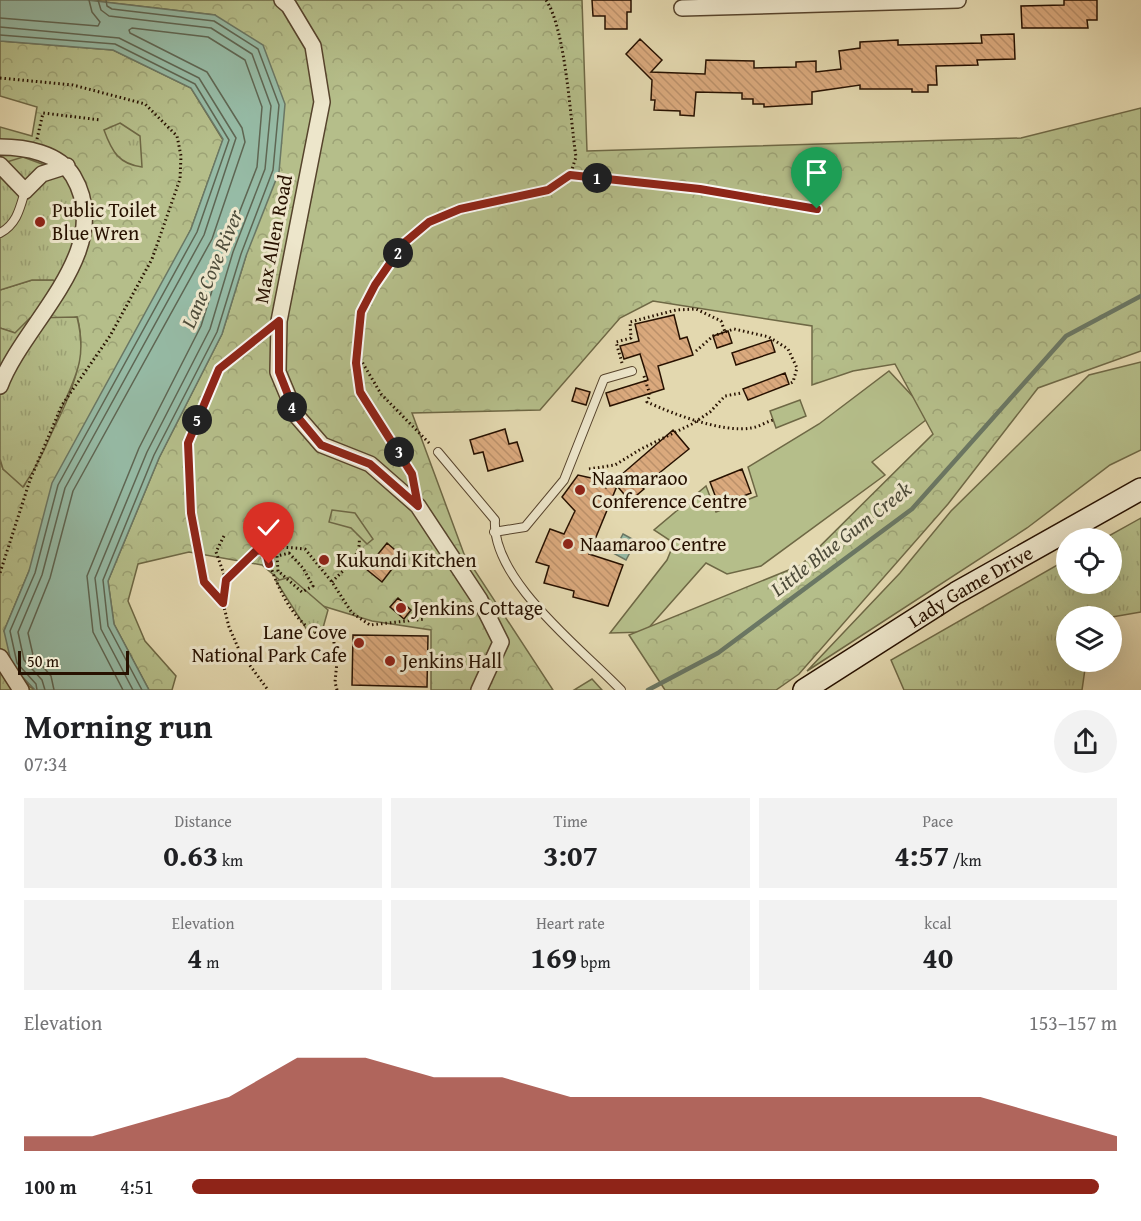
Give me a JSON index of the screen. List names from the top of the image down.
{
  "streets": {
    "main road": ["Lady Game Drive"],
    "street": ["Max Allen Road"]
  },
  "water": ["Lane Cove River", "Little Blue Gum Creek"],
  "places": [
    "Public Toilet Blue Wren",
    "Naamaraoo Conference Centre",
    "Naamaroo Centre",
    "Kukundi Kitchen",
    "Jenkins Cottage",
    "Lane Cove National Park Cafe",
    "Jenkins Hall"
  ],
  "scale_bar": "50 m",
  "page": {
    "pins": [
      "1",
      "2",
      "4",
      "5",
      "3"
    ],
    "scale": "50 m",
    "heading": ["Morning run", "07:34"],
    "stats": [
      ["Distance", "0.63 km"],
      ["Time", "3:07"],
      ["Pace", "4:57 /km"],
      ["Elevation", "4 m"],
      ["Heart rate", "169 bpm"],
      ["kcal", "40"]
    ],
    "chart": ["Elevation", "153–157 m"],
    "list": [
      {
        "name": "100 m",
        "note": "4:51"
      }
    ]
  }
}
